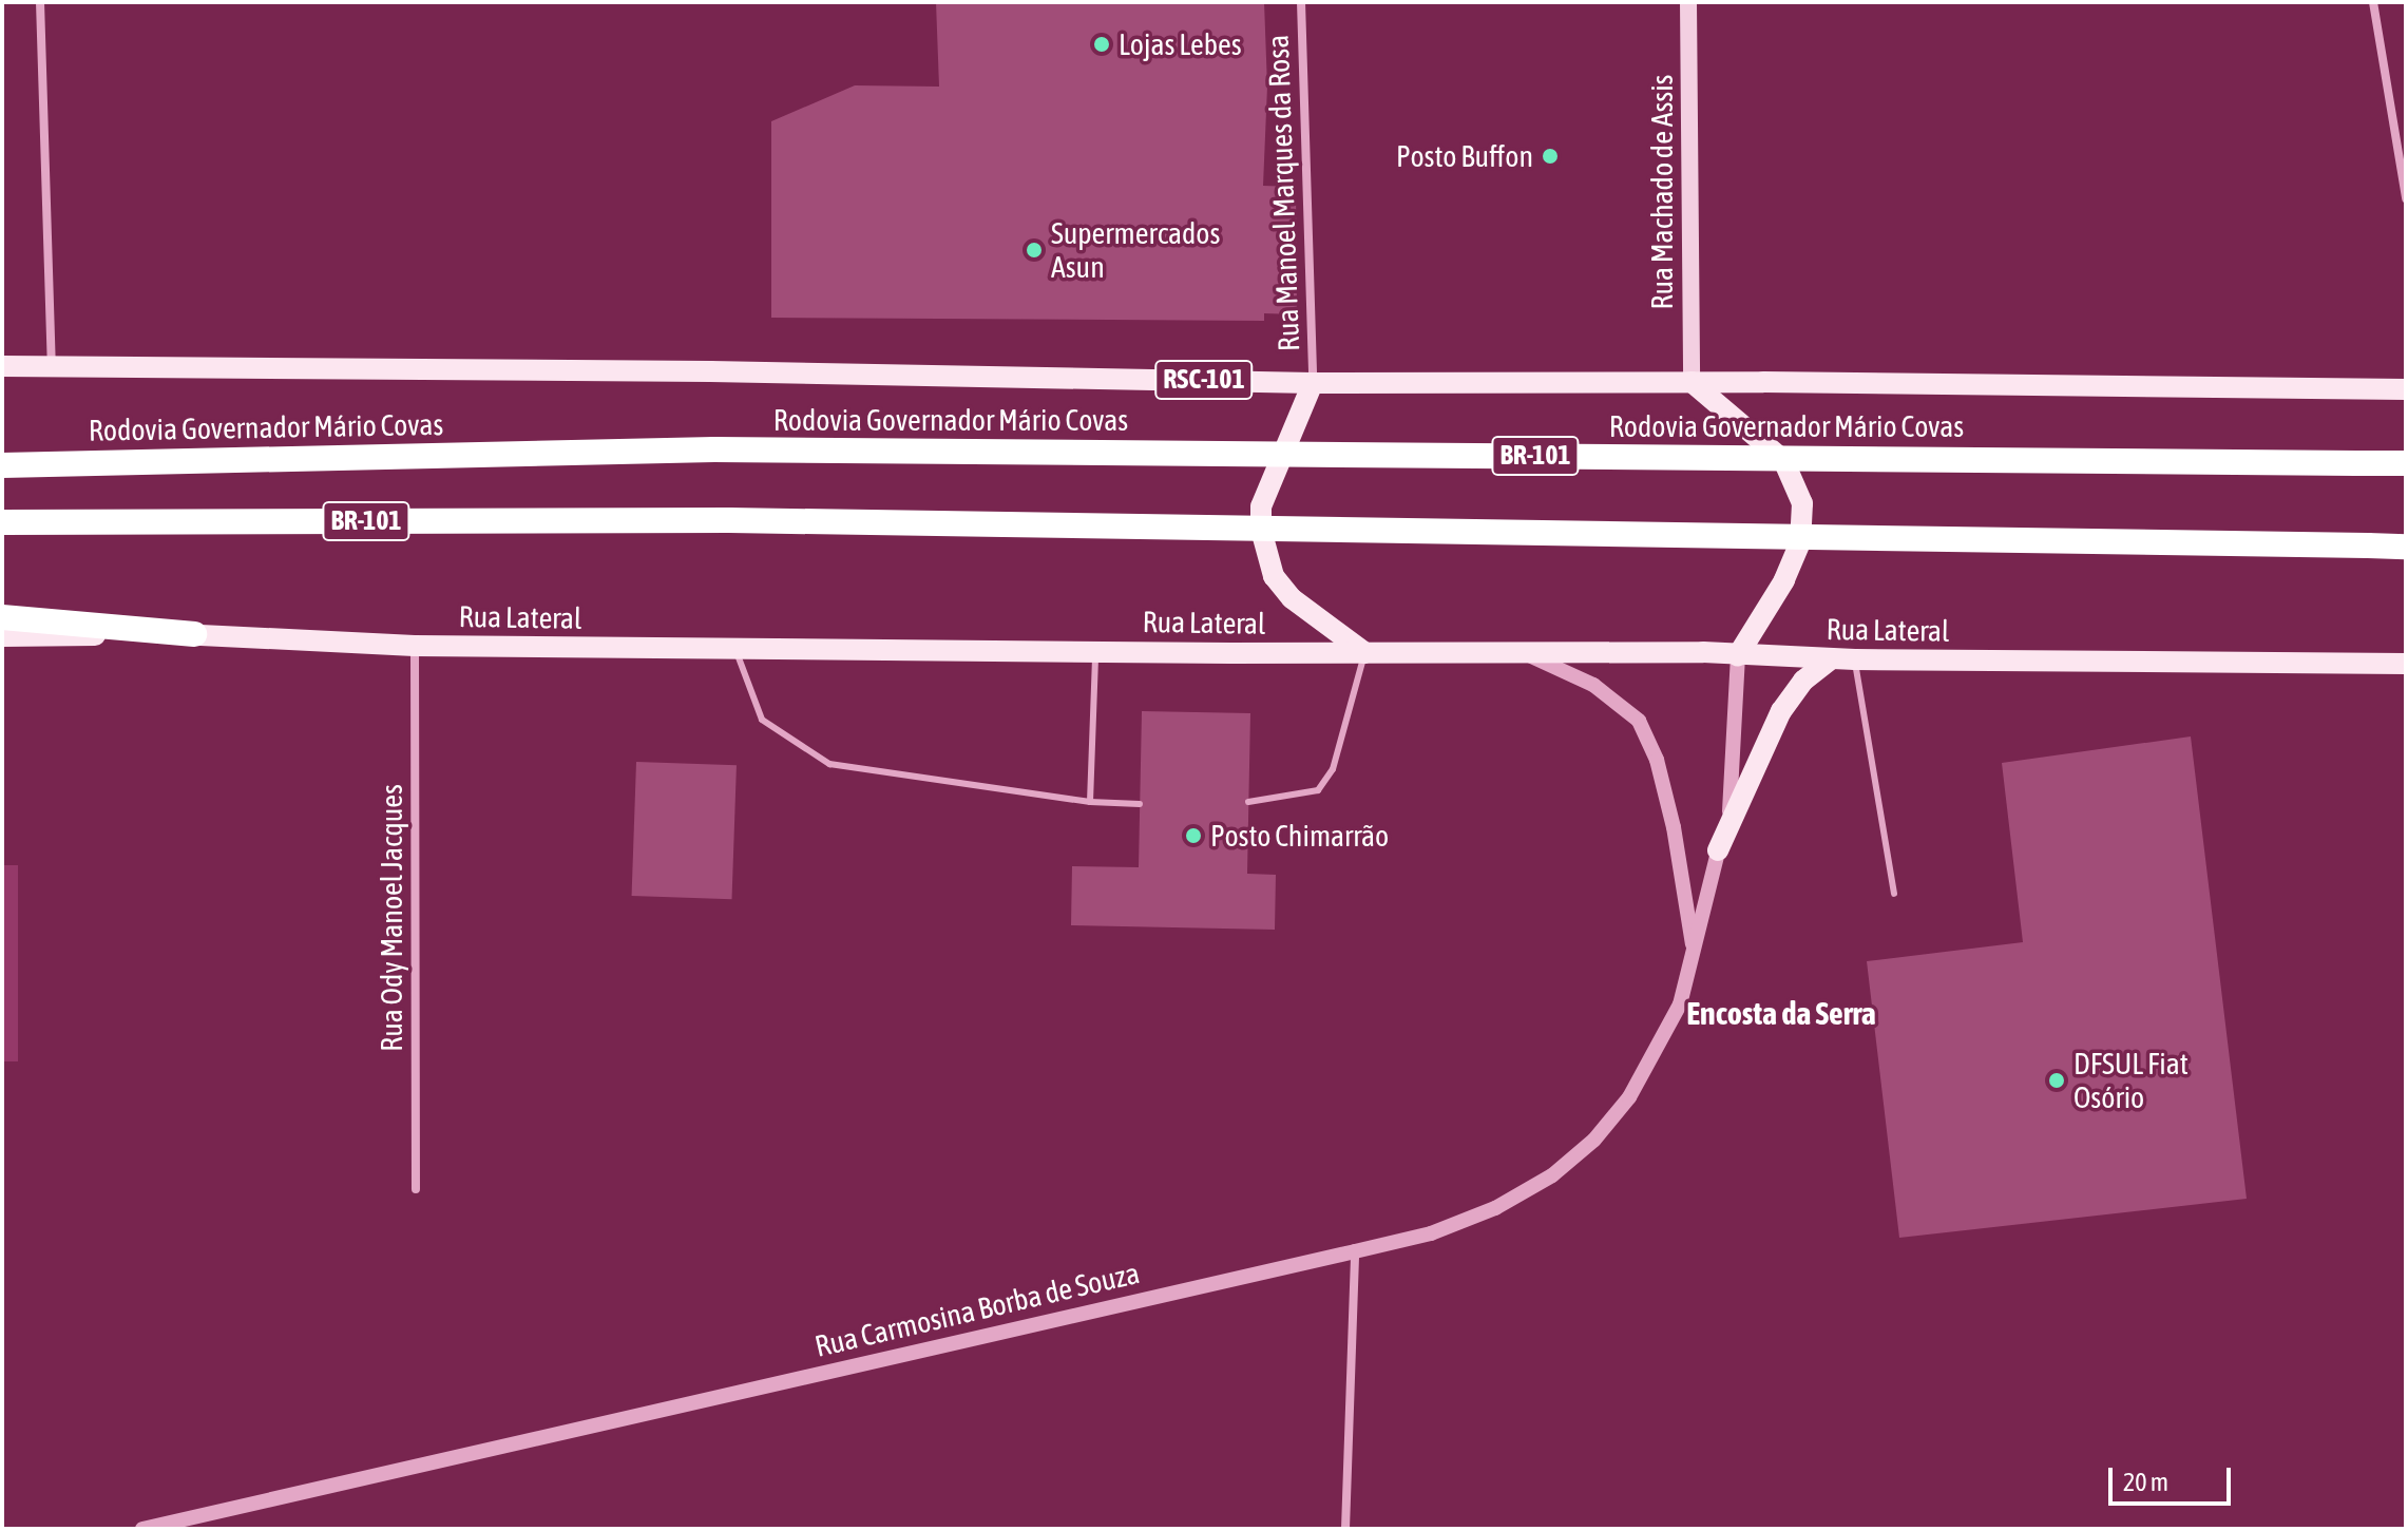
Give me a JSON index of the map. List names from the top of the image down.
{
  "streets": {
    "highway": ["Rodovia Governador Mário Covas", "BR-101"],
    "main road": ["Rua Machado de Assis", "RSC-101", "Rua Lateral"],
    "street": ["Rua Manoel Marques da Rosa", "Rua Ody Manoel Jacques", "Rua Carmosina Borba de Souza"]
  },
  "crossings": [
    ["Rua Machado de Assis", "RSC-101"],
    ["Rua Manoel Marques da Rosa", "RSC-101"],
    ["Rua Lateral", "Rua Ody Manoel Jacques"],
    ["Rua Lateral", "Rua Carmosina Borba de Souza"]
  ],
  "districts": ["Encosta da Serra"],
  "places": [
    "Lojas Lebes",
    "Posto Buffon",
    "Supermercados Asun",
    "Posto Chimarrão",
    "DFSUL Fiat Osório"
  ],
  "scale_bar": "20 m"
}
